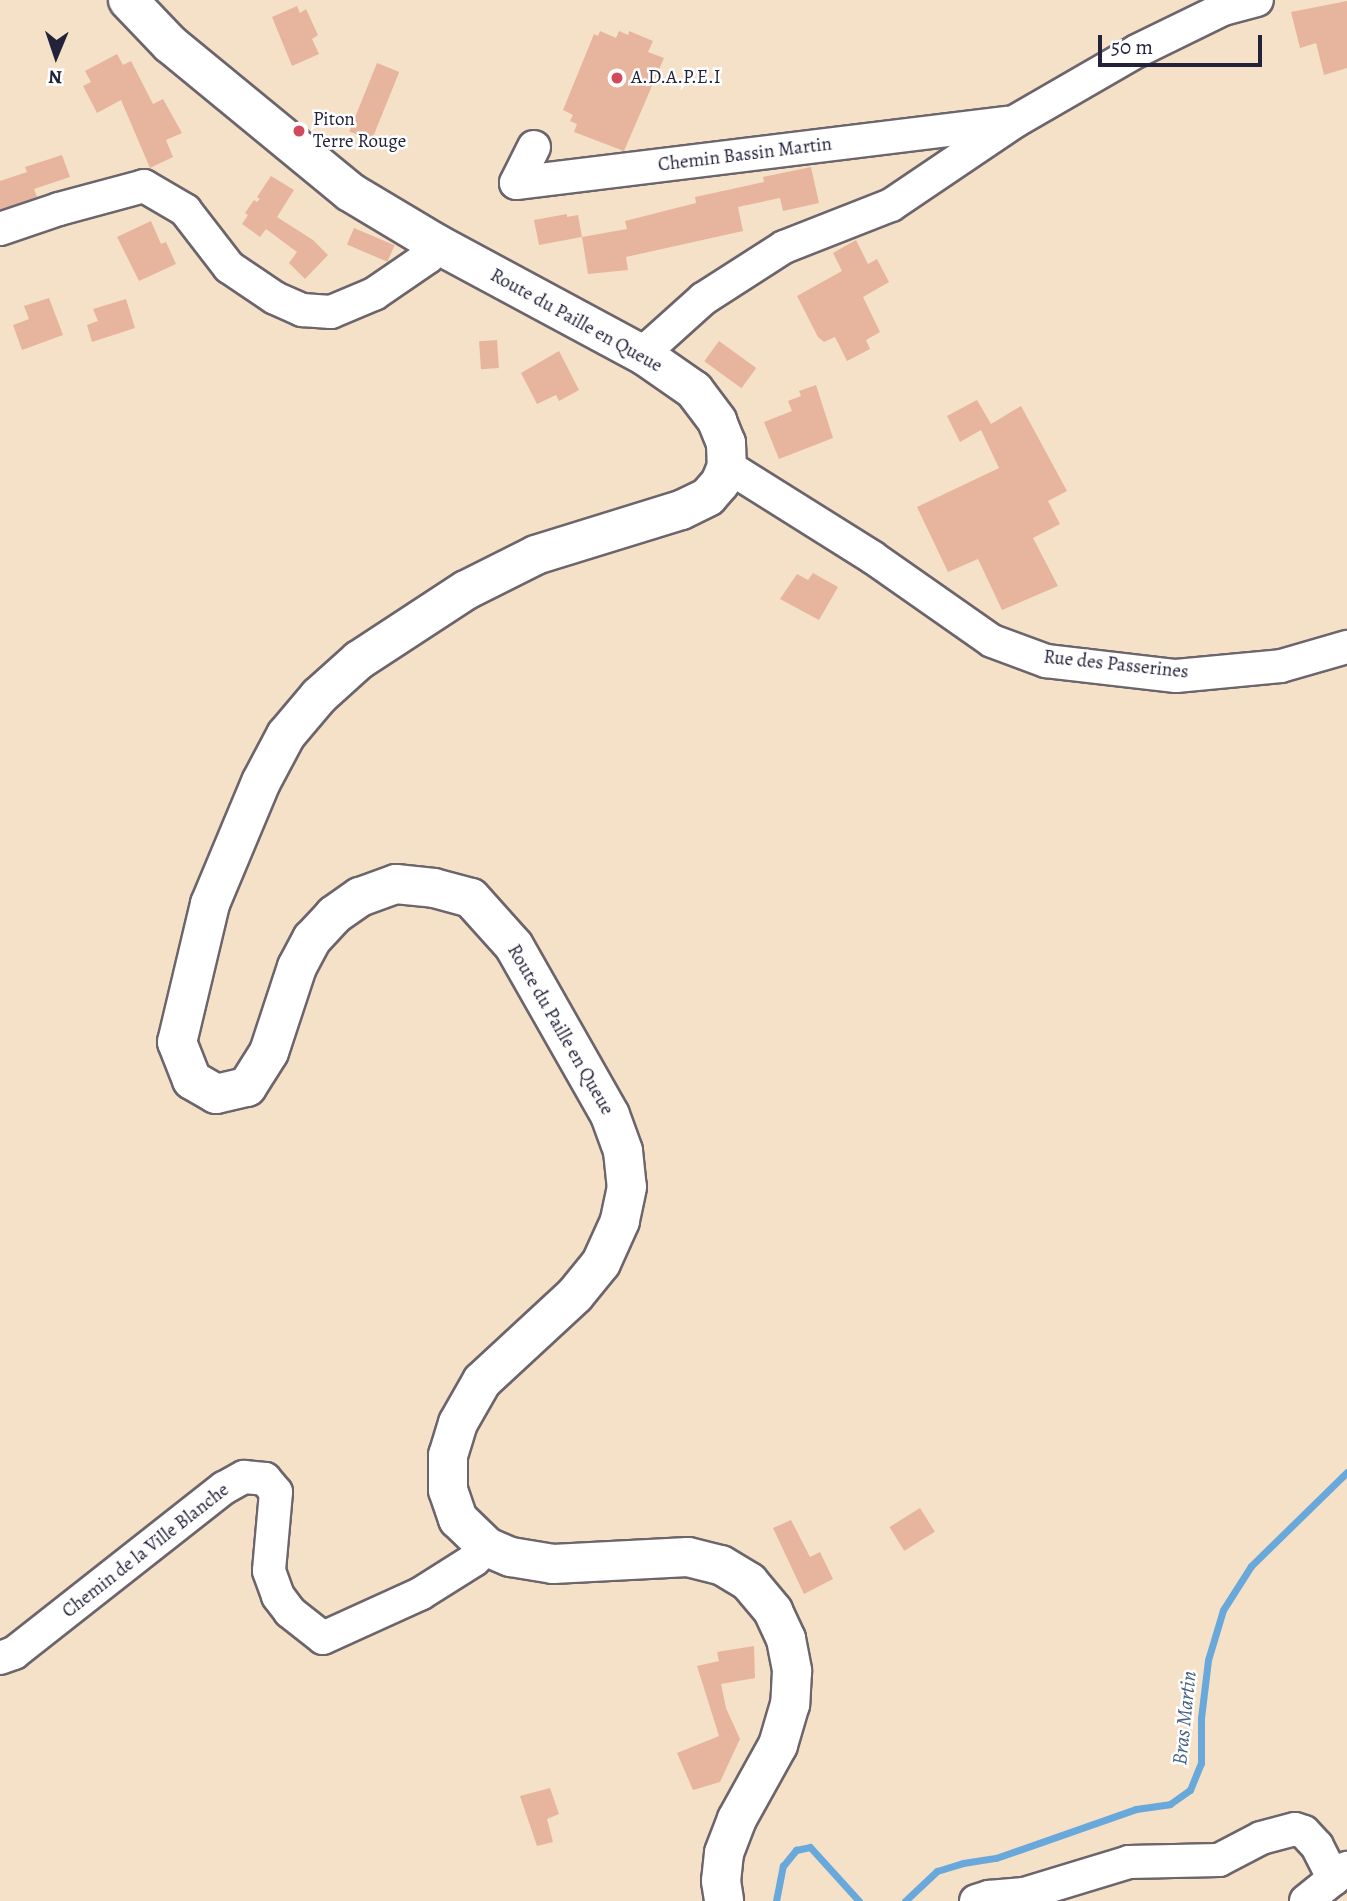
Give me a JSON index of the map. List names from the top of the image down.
{
  "streets": {
    "main road": ["Route du Paille en Queue"],
    "street": ["Chemin Bassin Martin", "Rue des Passerines", "Chemin de la Ville Blanche"]
  },
  "crossings": [
    ["Chemin Bassin Martin", "Route du Paille en Queue"],
    ["Route du Paille en Queue", "Rue des Passerines"],
    ["Route du Paille en Queue", "Chemin de la Ville Blanche"]
  ],
  "water": ["Bras Martin"],
  "places": ["A.D.A.P.E.I", "Piton Terre Rouge"],
  "scale_bar": "50 m",
  "north": "bottom"
}
